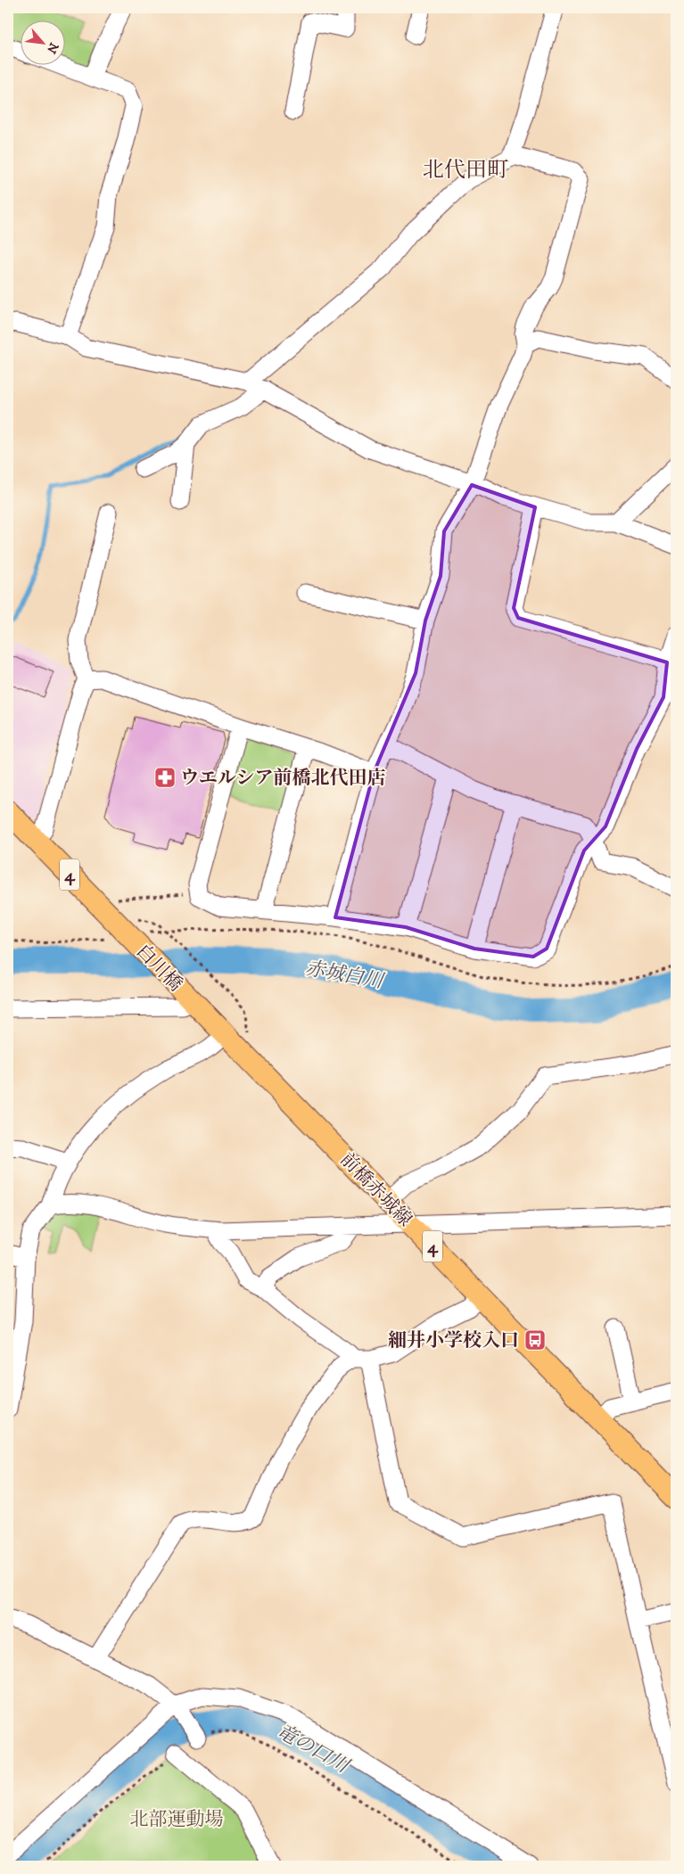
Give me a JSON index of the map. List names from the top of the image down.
{
  "streets": {
    "main road": ["4", "白川橋", "前橋赤城線"]
  },
  "crossings": [
    ["4", "白川橋"],
    ["白川橋", "前橋赤城線"]
  ],
  "districts": ["北代田町"],
  "water": ["赤城白川", "竜の口川"],
  "parks": ["北部運動場"],
  "places": {
    "pharmacy": ["ウエルシア前橋北代田店"],
    "bus stop": ["細井小学校入口"]
  },
  "north": "bottom right"
}
